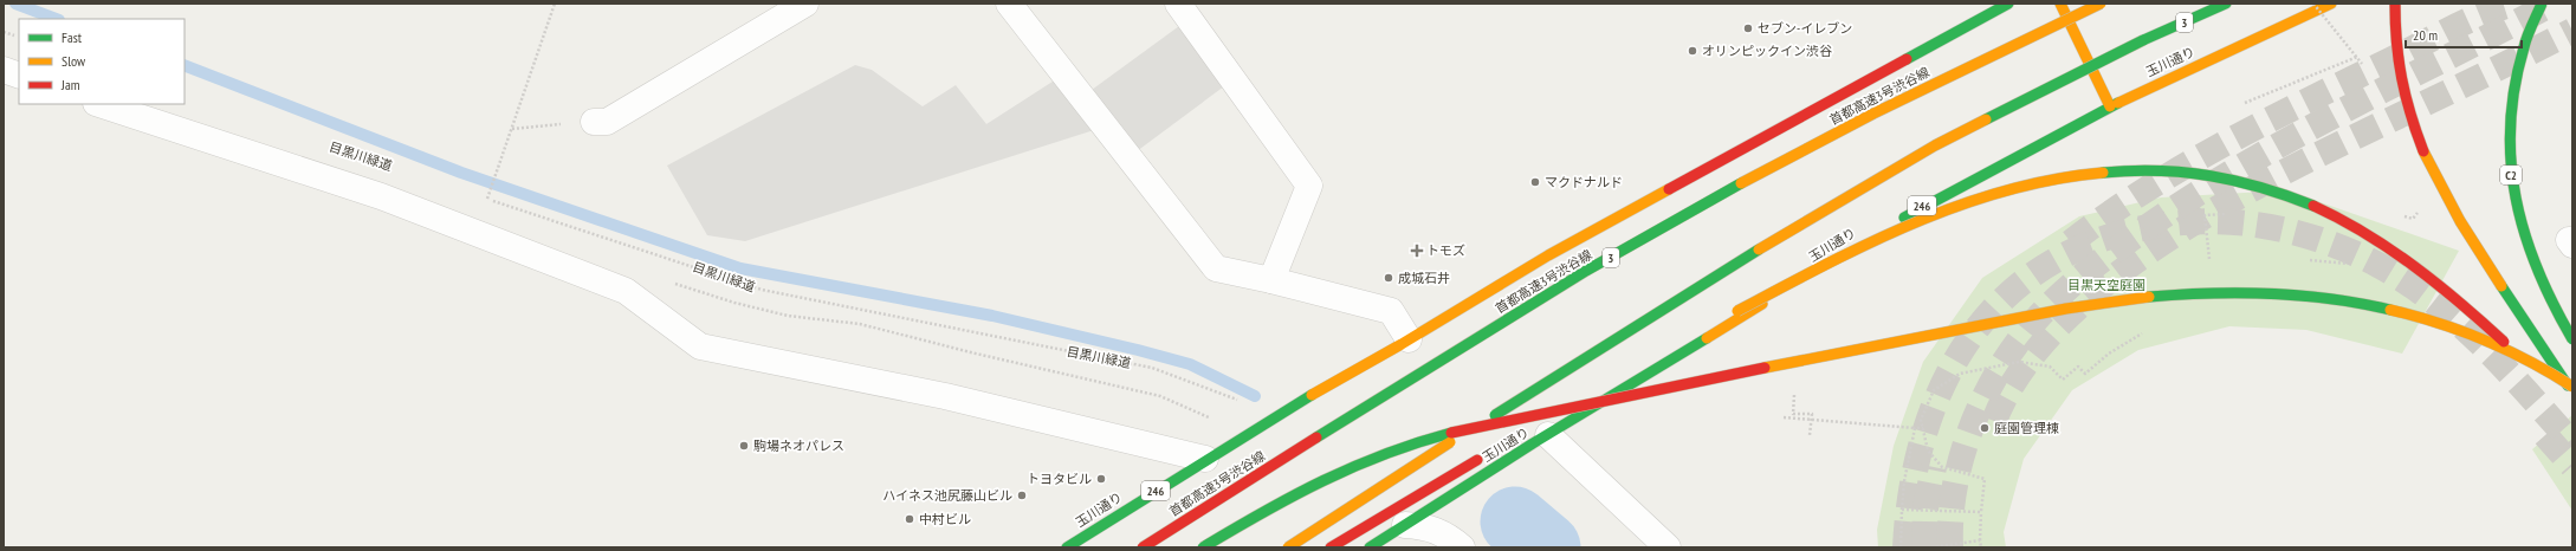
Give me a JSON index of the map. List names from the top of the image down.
{
  "streets": {
    "main road": [
      "3",
      "玉川通り",
      "首都高速3号渋谷線",
      "C2",
      "246"
    ],
    "path": ["目黒川緑道"]
  },
  "crossings": [
    ["玉川通り", "目黒川緑道"]
  ],
  "parks": ["目黒天空庭園"],
  "places": {
    "other": [
      "セブン-イレブン",
      "オリンピックイン渋谷",
      "マクドナルド",
      "成城石井",
      "庭園管理棟",
      "駒場ネオパレス",
      "トヨタビル",
      "ハイネス池尻藤山ビル",
      "中村ビル"
    ],
    "health": ["トモズ"]
  },
  "legend": ["Fast", "Slow", "Jam"],
  "scale_bar": "20 m"
}
